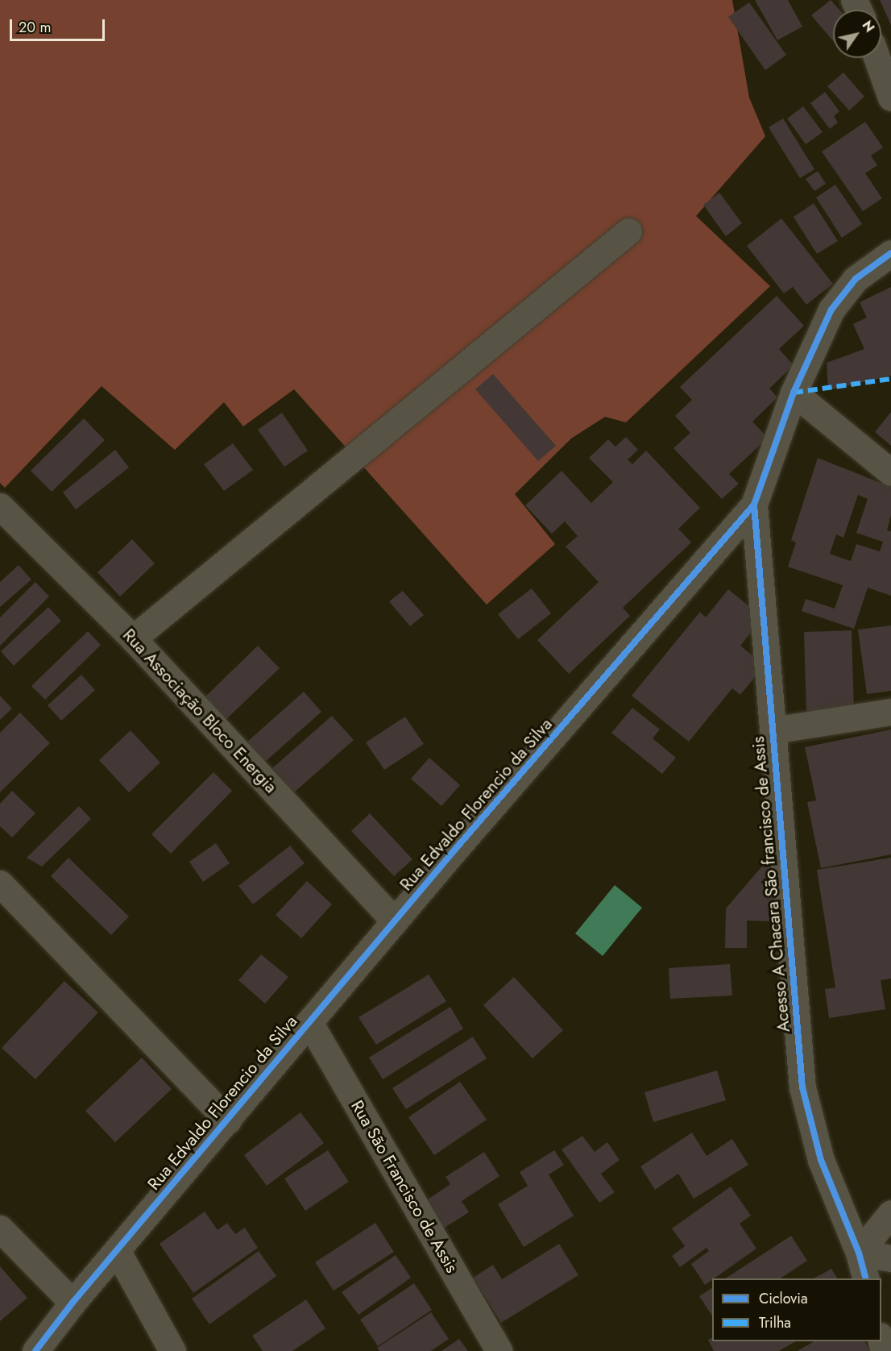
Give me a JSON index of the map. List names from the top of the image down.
{
  "streets": {
    "street": [
      "Rua Associação Bloco Energia",
      "Rua Edvaldo Florencio da Silva",
      "Acesso A Chacara São francisco de Assis",
      "Rua São Francisco de Assis"
    ]
  },
  "crossings": [
    ["Rua Associação Bloco Energia", "Rua Edvaldo Florencio da Silva"],
    ["Rua Edvaldo Florencio da Silva", "Acesso A Chacara São francisco de Assis"],
    ["Rua Edvaldo Florencio da Silva", "Rua São Francisco de Assis"]
  ],
  "legend": ["Ciclovia", "Trilha"],
  "scale_bar": "20 m",
  "north": "top right"
}
